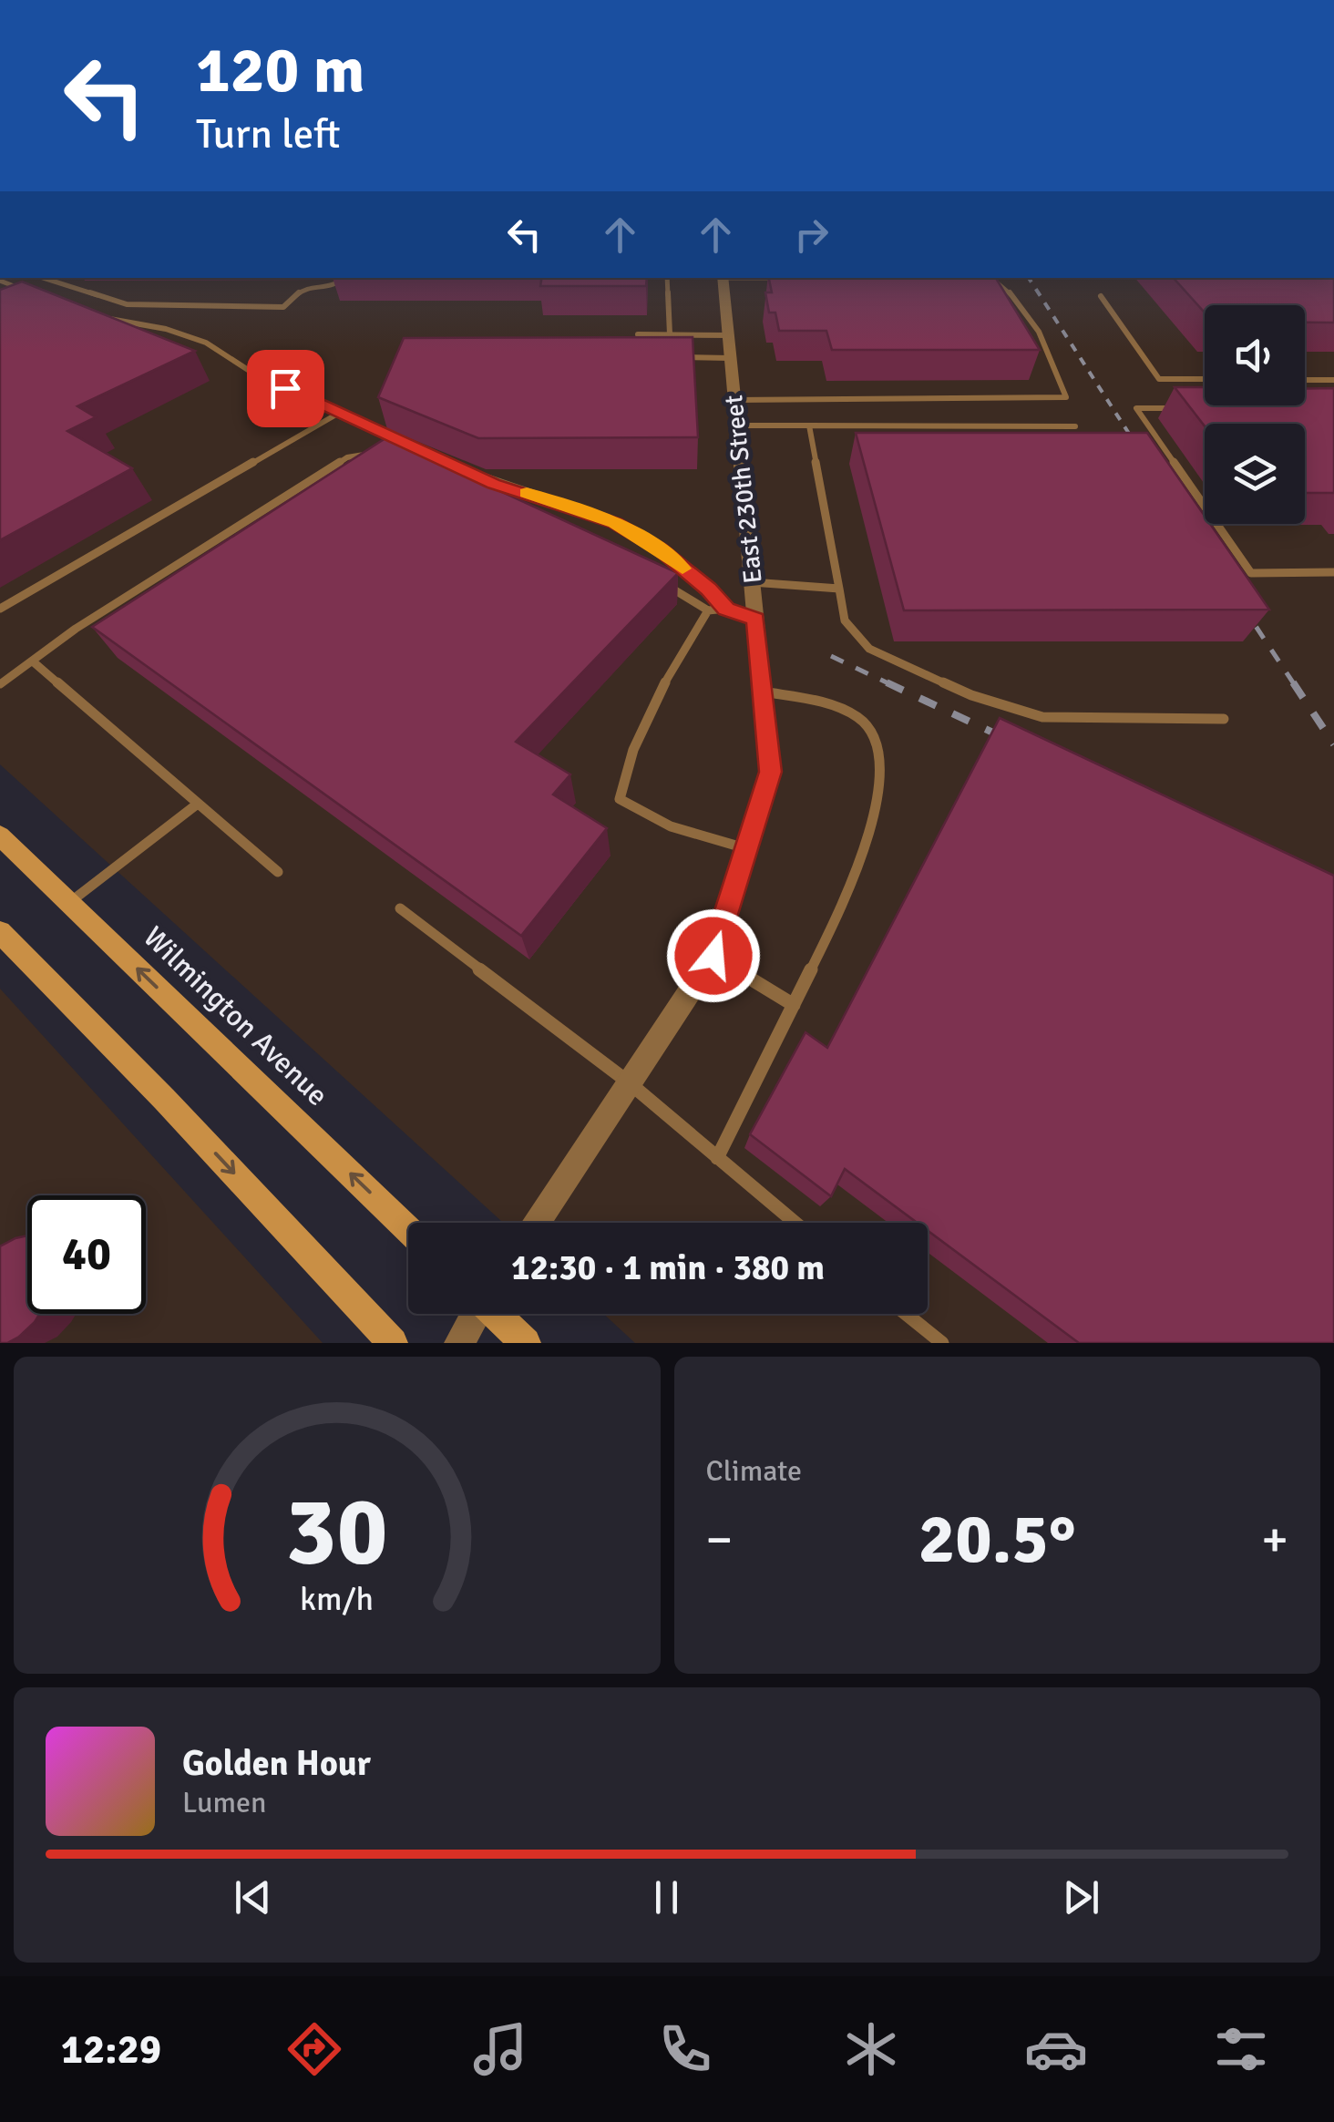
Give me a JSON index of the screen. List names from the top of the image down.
{
  "streets": {
    "main road": ["Wilmington Avenue"],
    "street": ["East 230th Street"]
  },
  "page": {
    "turn": ["120 m", "Turn left"],
    "limit": "40",
    "trip": "12:30 · 1 min · 380 m",
    "tile": "Climate",
    "heat": ["−", "20.5°", "+"],
    "song": ["Golden Hour", "Lumen"],
    "tabs": "12:29",
    "gauge": ["30", "km/h"]
  }
}
